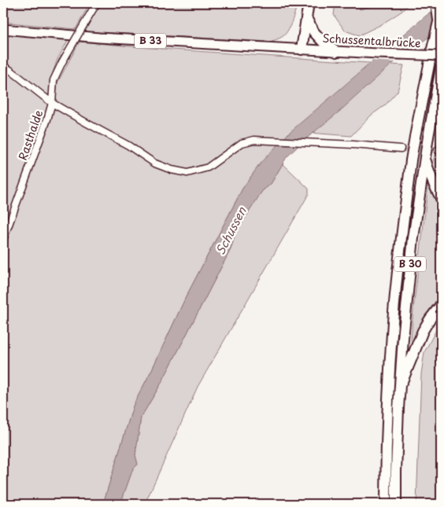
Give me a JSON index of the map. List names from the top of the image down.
{
  "streets": {
    "highway": ["B 30"],
    "main road": ["B 33", "Schussentalbrücke"],
    "street": ["Rasthalde"]
  },
  "crossings": [
    ["B 33", "Schussentalbrücke"]
  ],
  "water": ["Schussen"]
}
